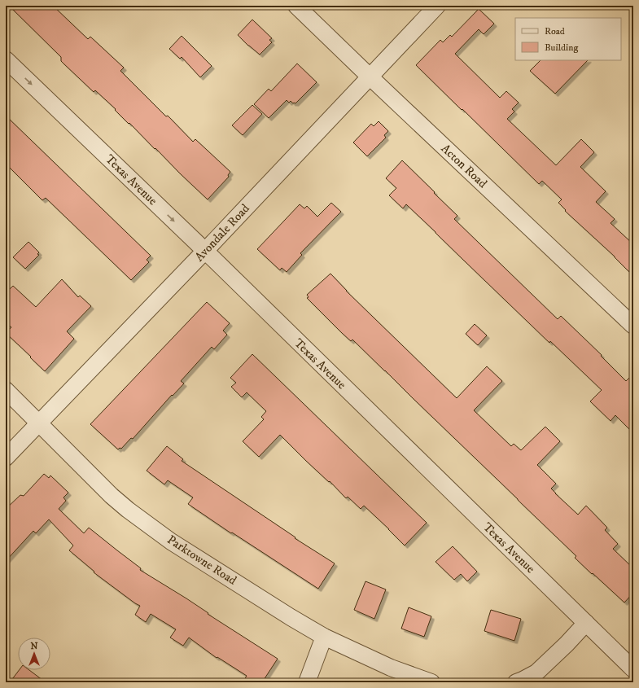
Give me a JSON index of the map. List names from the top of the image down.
{
  "streets": {
    "street": [
      "Acton Road",
      "Texas Avenue",
      "Avondale Road",
      "Parktowne Road"
    ]
  },
  "crossings": [
    ["Acton Road", "Avondale Road"],
    ["Texas Avenue", "Avondale Road"],
    ["Avondale Road", "Parktowne Road"]
  ],
  "legend": ["Road", "Building"],
  "north": "top"
}
